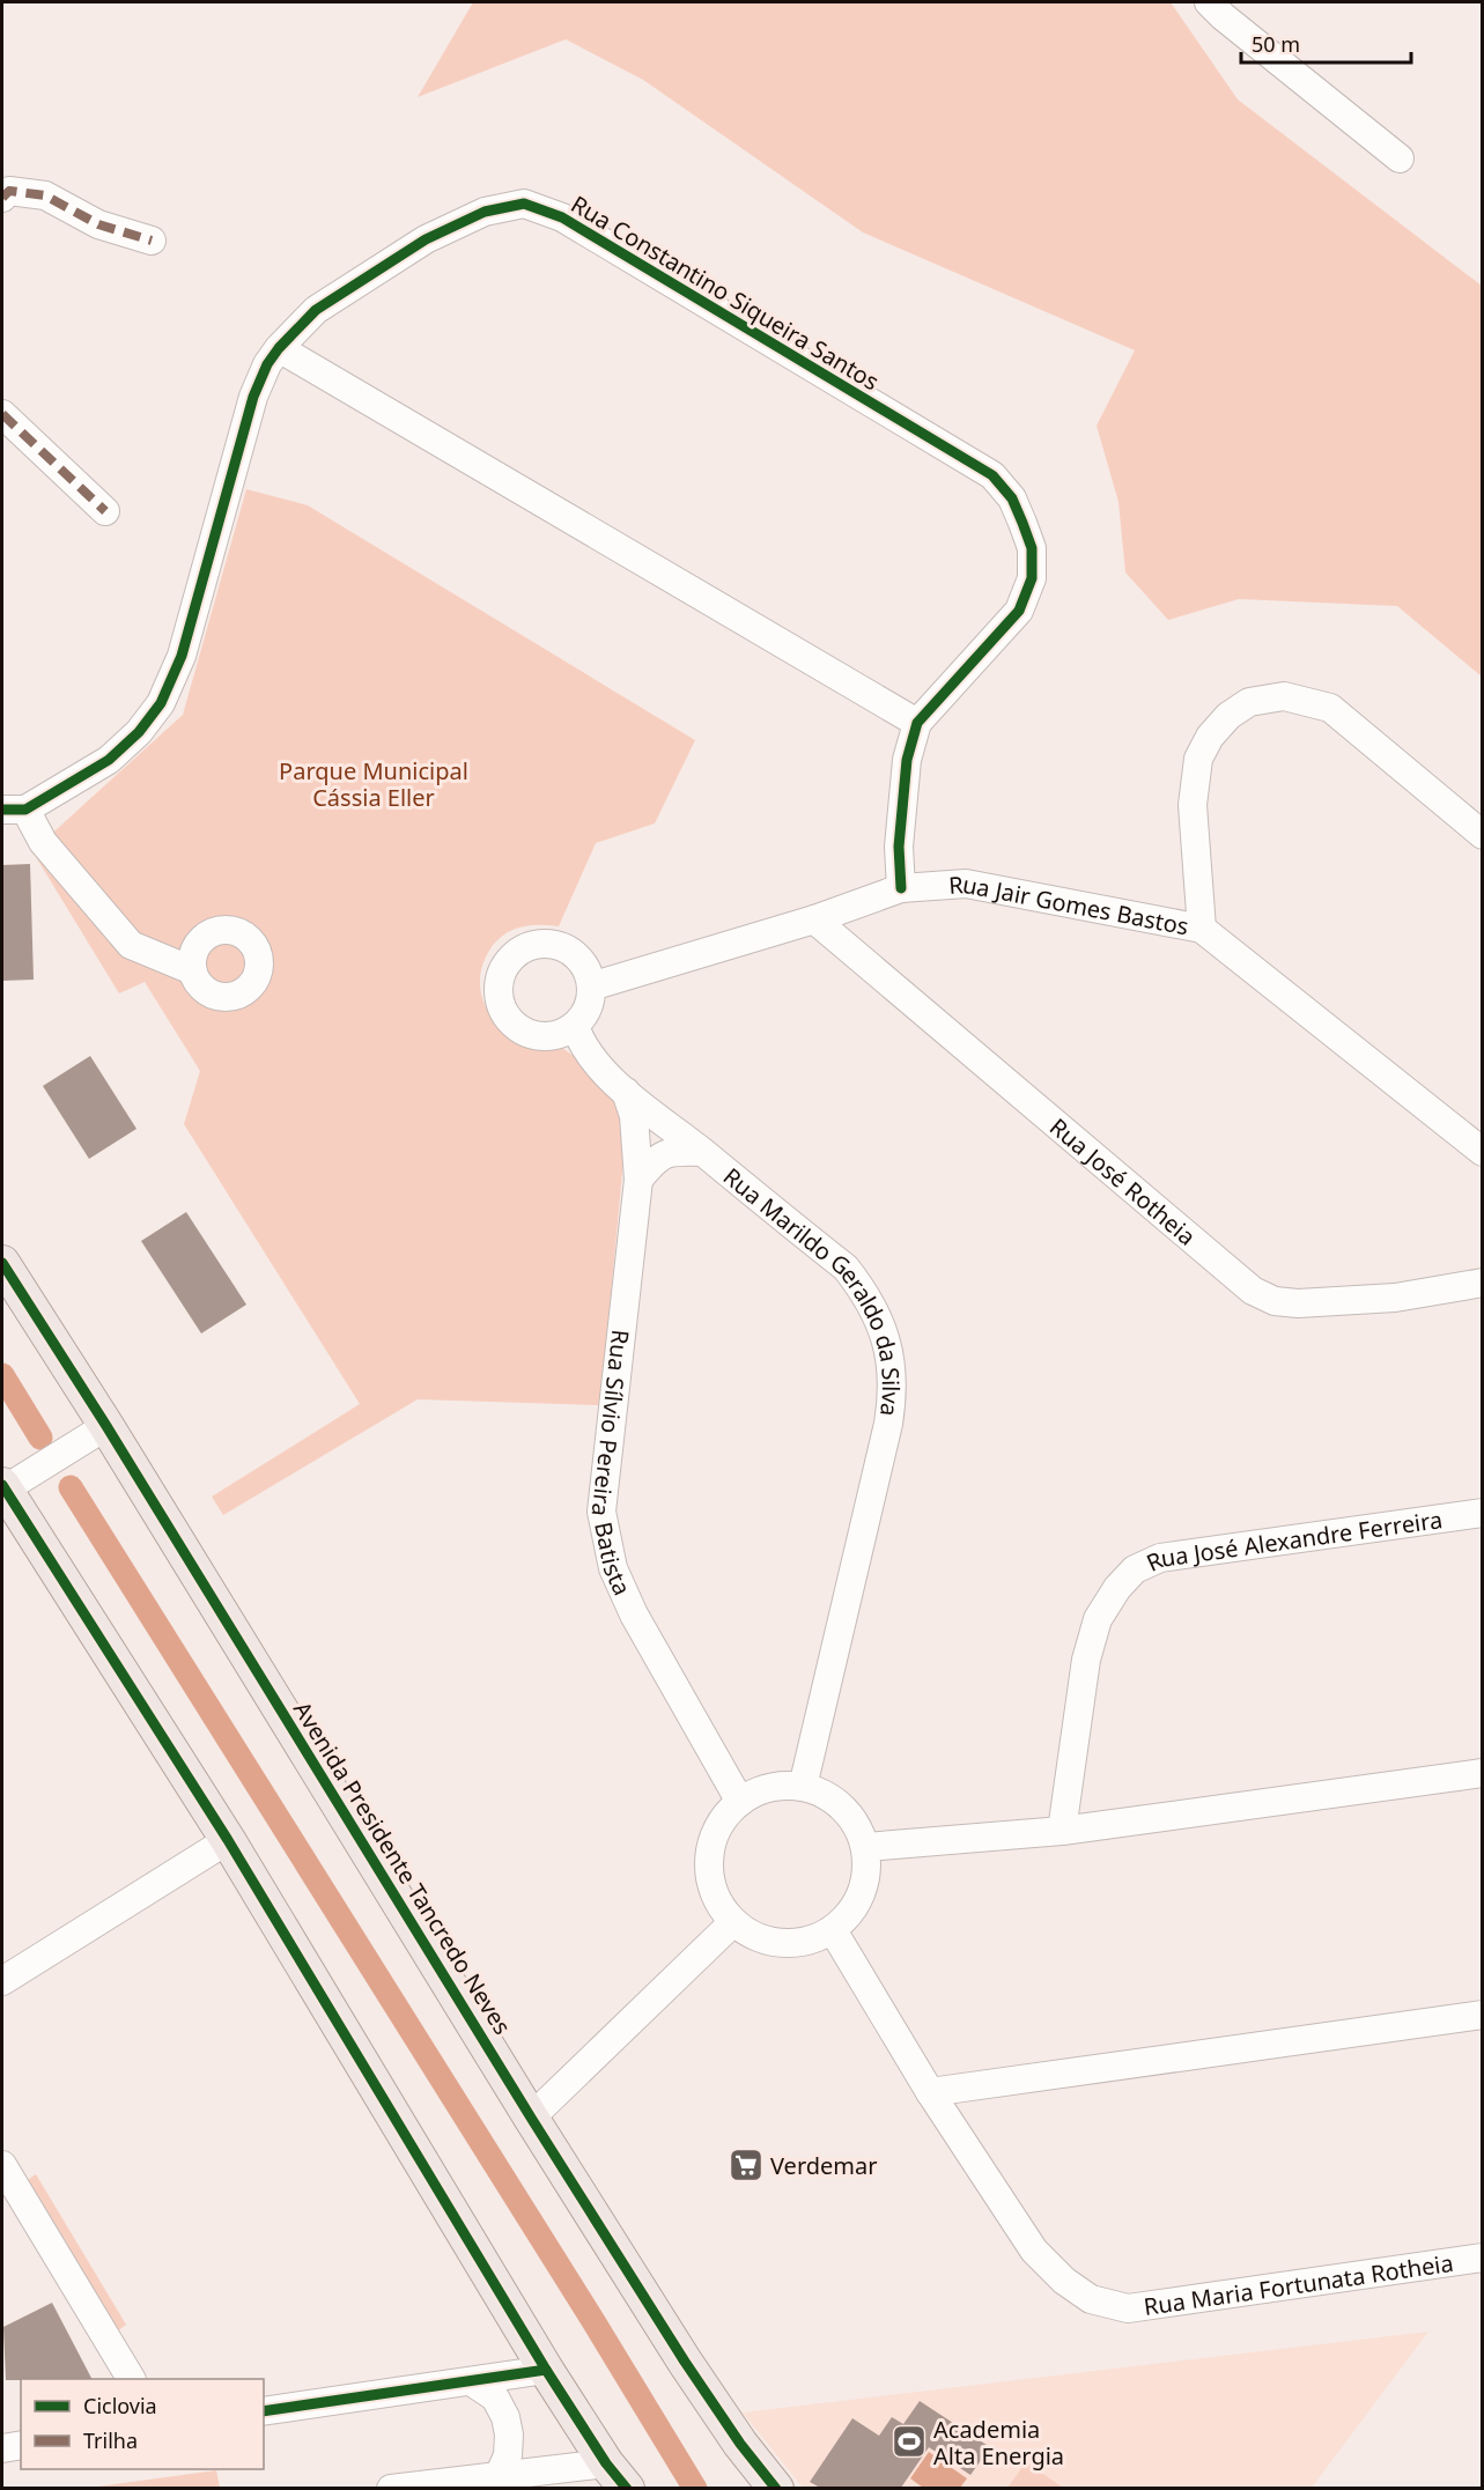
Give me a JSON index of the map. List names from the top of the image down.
{
  "streets": {
    "main road": ["Avenida Presidente Tancredo Neves"],
    "street": [
      "Rua Constantino Siqueira Santos",
      "Rua Jair Gomes Bastos",
      "Rua José Rotheia",
      "Rua Marildo Geraldo da Silva",
      "Rua Sílvio Pereira Batista",
      "Rua José Alexandre Ferreira",
      "Rua Maria Fortunata Rotheia"
    ]
  },
  "crossings": [
    ["Rua Constantino Siqueira Santos", "Rua Jair Gomes Bastos"],
    ["Rua Jair Gomes Bastos", "Rua José Rotheia"],
    ["Rua Jair Gomes Bastos", "Rua Marildo Geraldo da Silva"],
    ["Rua Marildo Geraldo da Silva", "Rua Sílvio Pereira Batista"],
    ["Rua Marildo Geraldo da Silva", "Rua Maria Fortunata Rotheia"],
    ["Rua Sílvio Pereira Batista", "Rua Maria Fortunata Rotheia"]
  ],
  "parks": ["Parque Municipal Cássia Eller"],
  "places": {
    "supermarket": ["Verdemar"],
    "sports": ["Academia Alta Energia"]
  },
  "legend": ["Ciclovia", "Trilha"],
  "scale_bar": "50 m"
}
